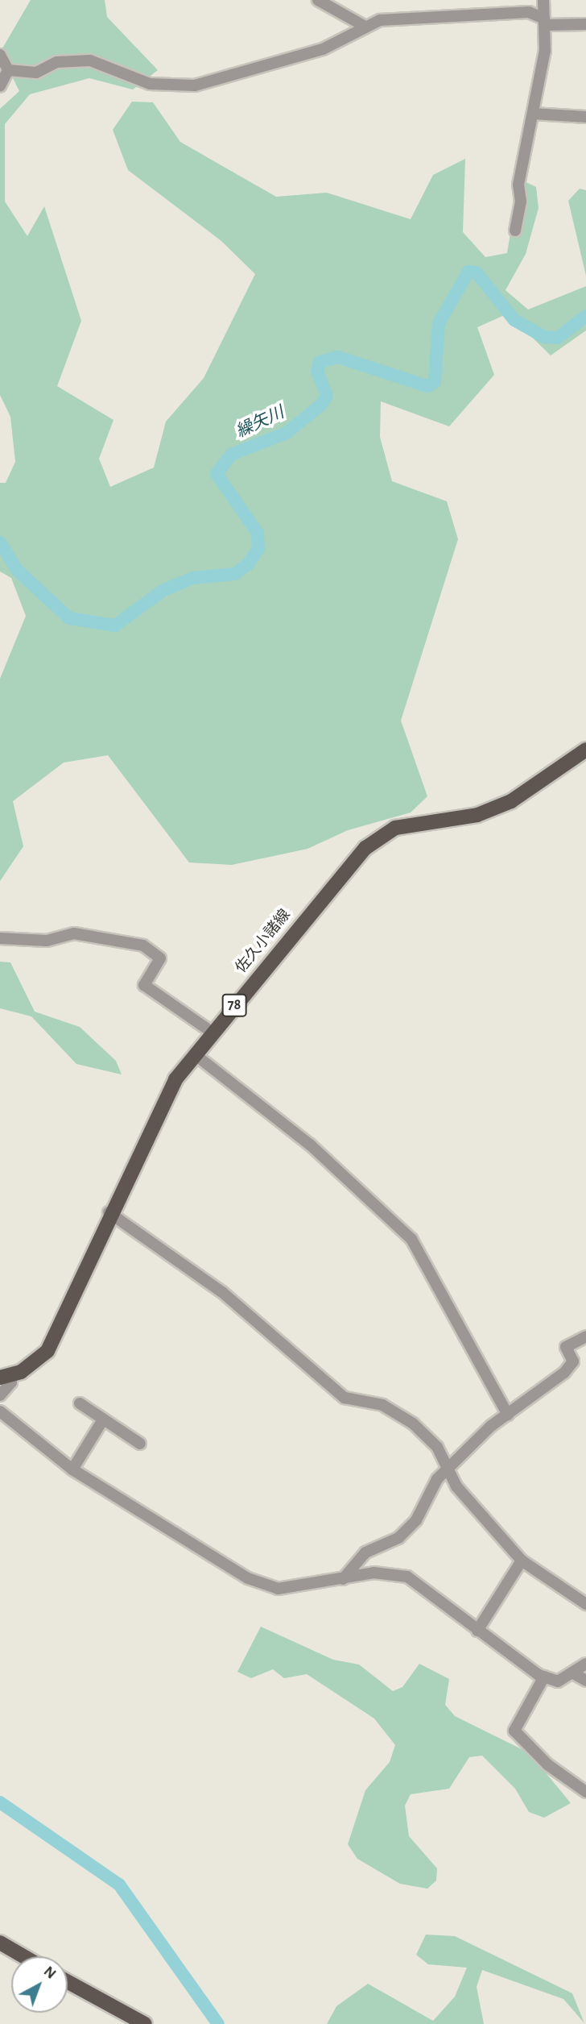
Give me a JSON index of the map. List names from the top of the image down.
{
  "streets": {
    "main road": ["佐久小諸線", "78"]
  },
  "water": ["繰矢川"],
  "north": "top right"
}
